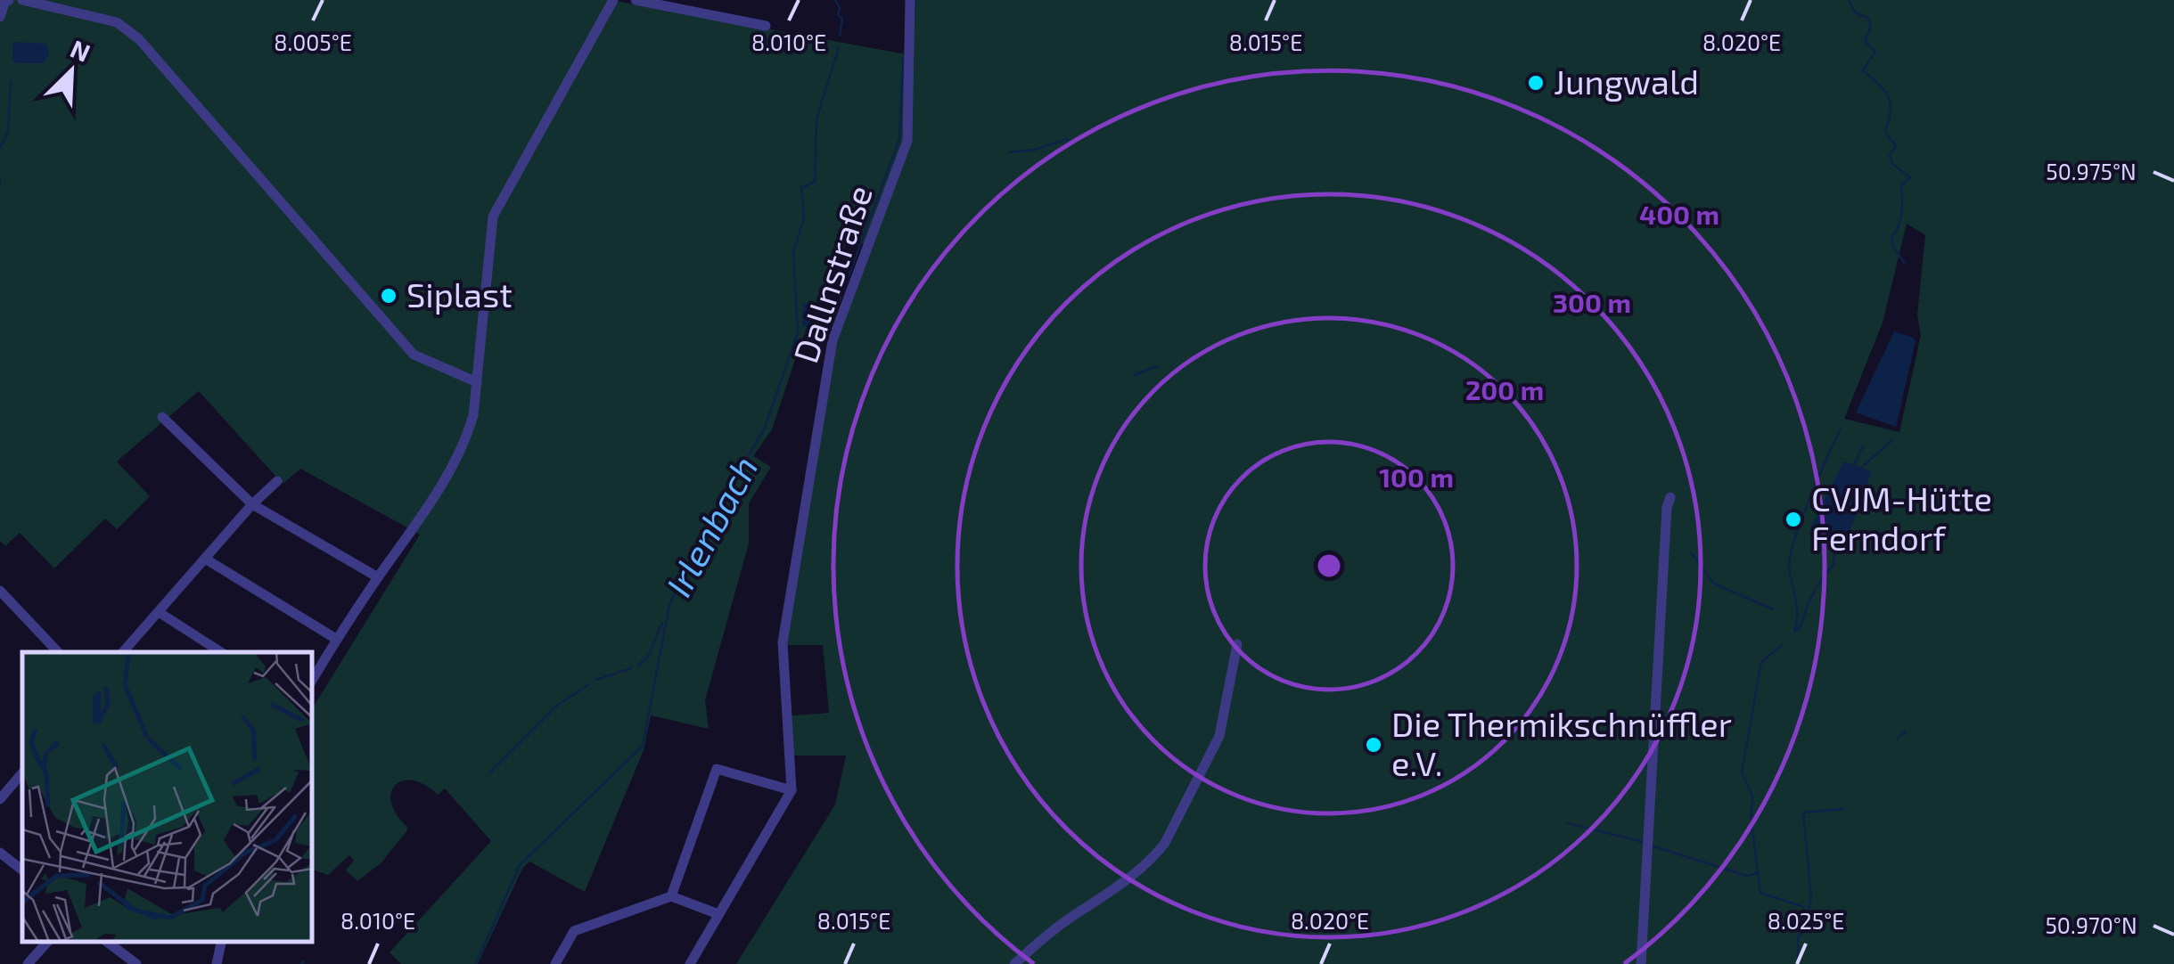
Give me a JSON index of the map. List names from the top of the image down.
{
  "streets": {
    "street": ["Dallnstraße"]
  },
  "water": ["Irlenbach"],
  "places": [
    "Jungwald",
    "Siplast",
    "CVJM-Hütte Ferndorf",
    "Die Thermikschnüffler e.V."
  ],
  "north": "top right",
  "coordinates": [
    "8.010°E",
    "8.015°E",
    "8.020°E",
    "8.005°E",
    "50.975°N",
    "8.025°E",
    "50.970°N"
  ],
  "rings": [
    "400 m",
    "300 m",
    "200 m",
    "100 m"
  ]
}
